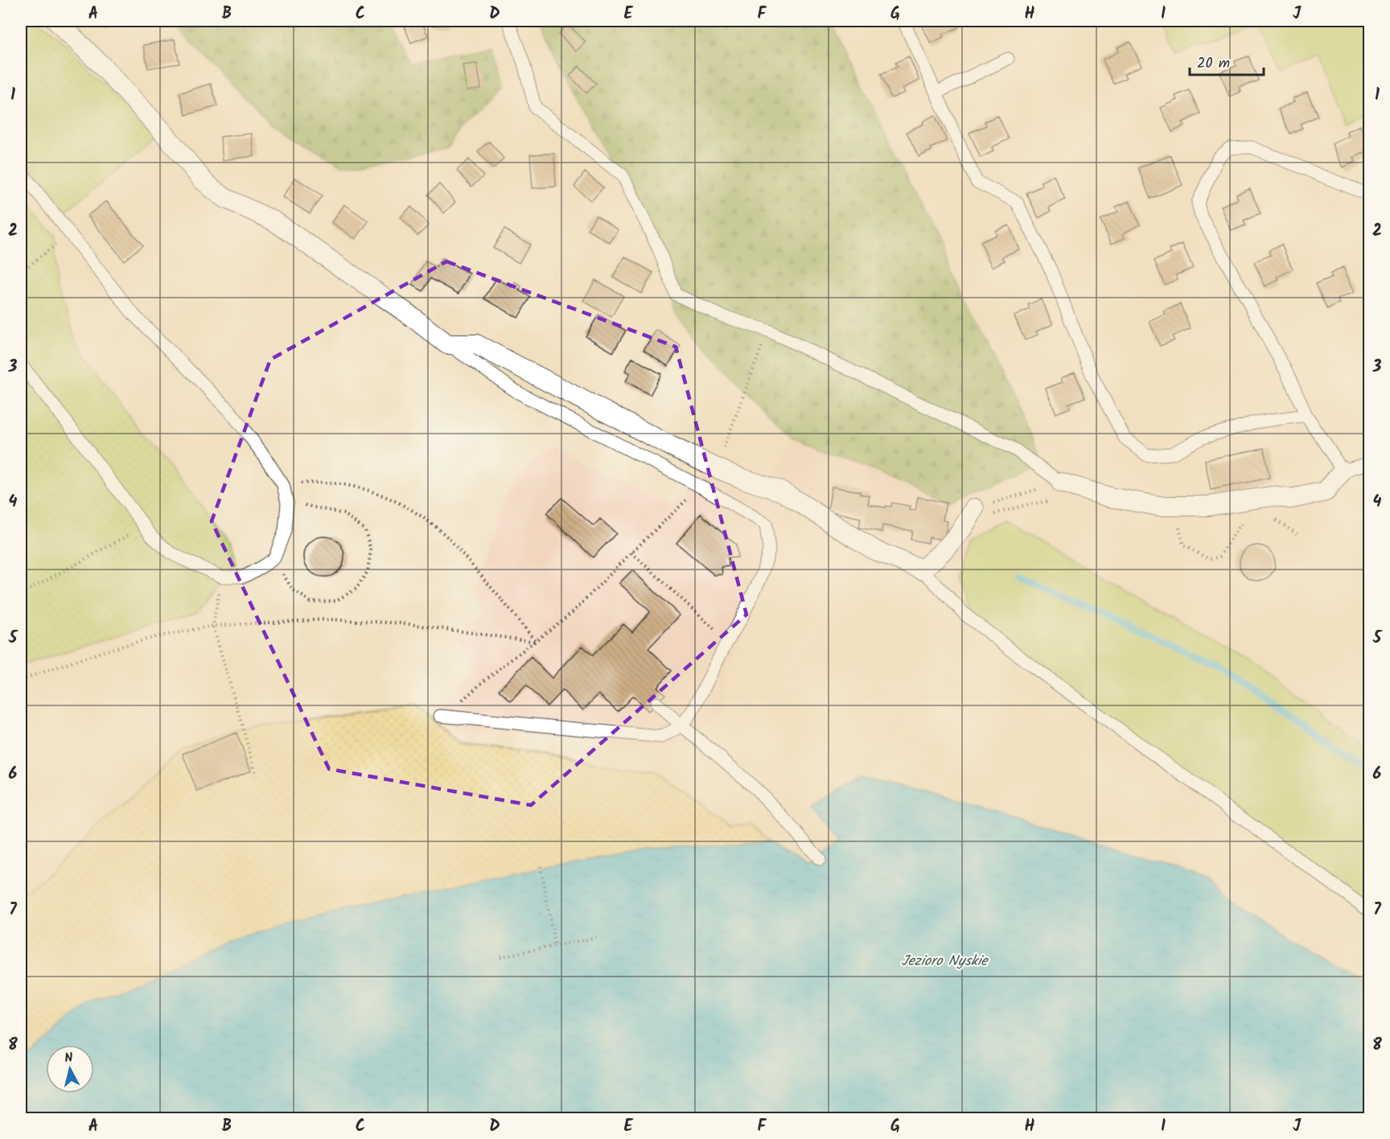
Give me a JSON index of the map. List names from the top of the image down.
{
  "water": ["Jezioro Nyskie"],
  "scale_bar": "20 m",
  "north": "top",
  "grid": {
    "columns": [
      "A",
      "B",
      "C",
      "D",
      "E",
      "F",
      "G",
      "H",
      "I",
      "J"
    ],
    "rows": [
      "1",
      "2",
      "3",
      "4",
      "5",
      "6",
      "7",
      "8"
    ]
  }
}
